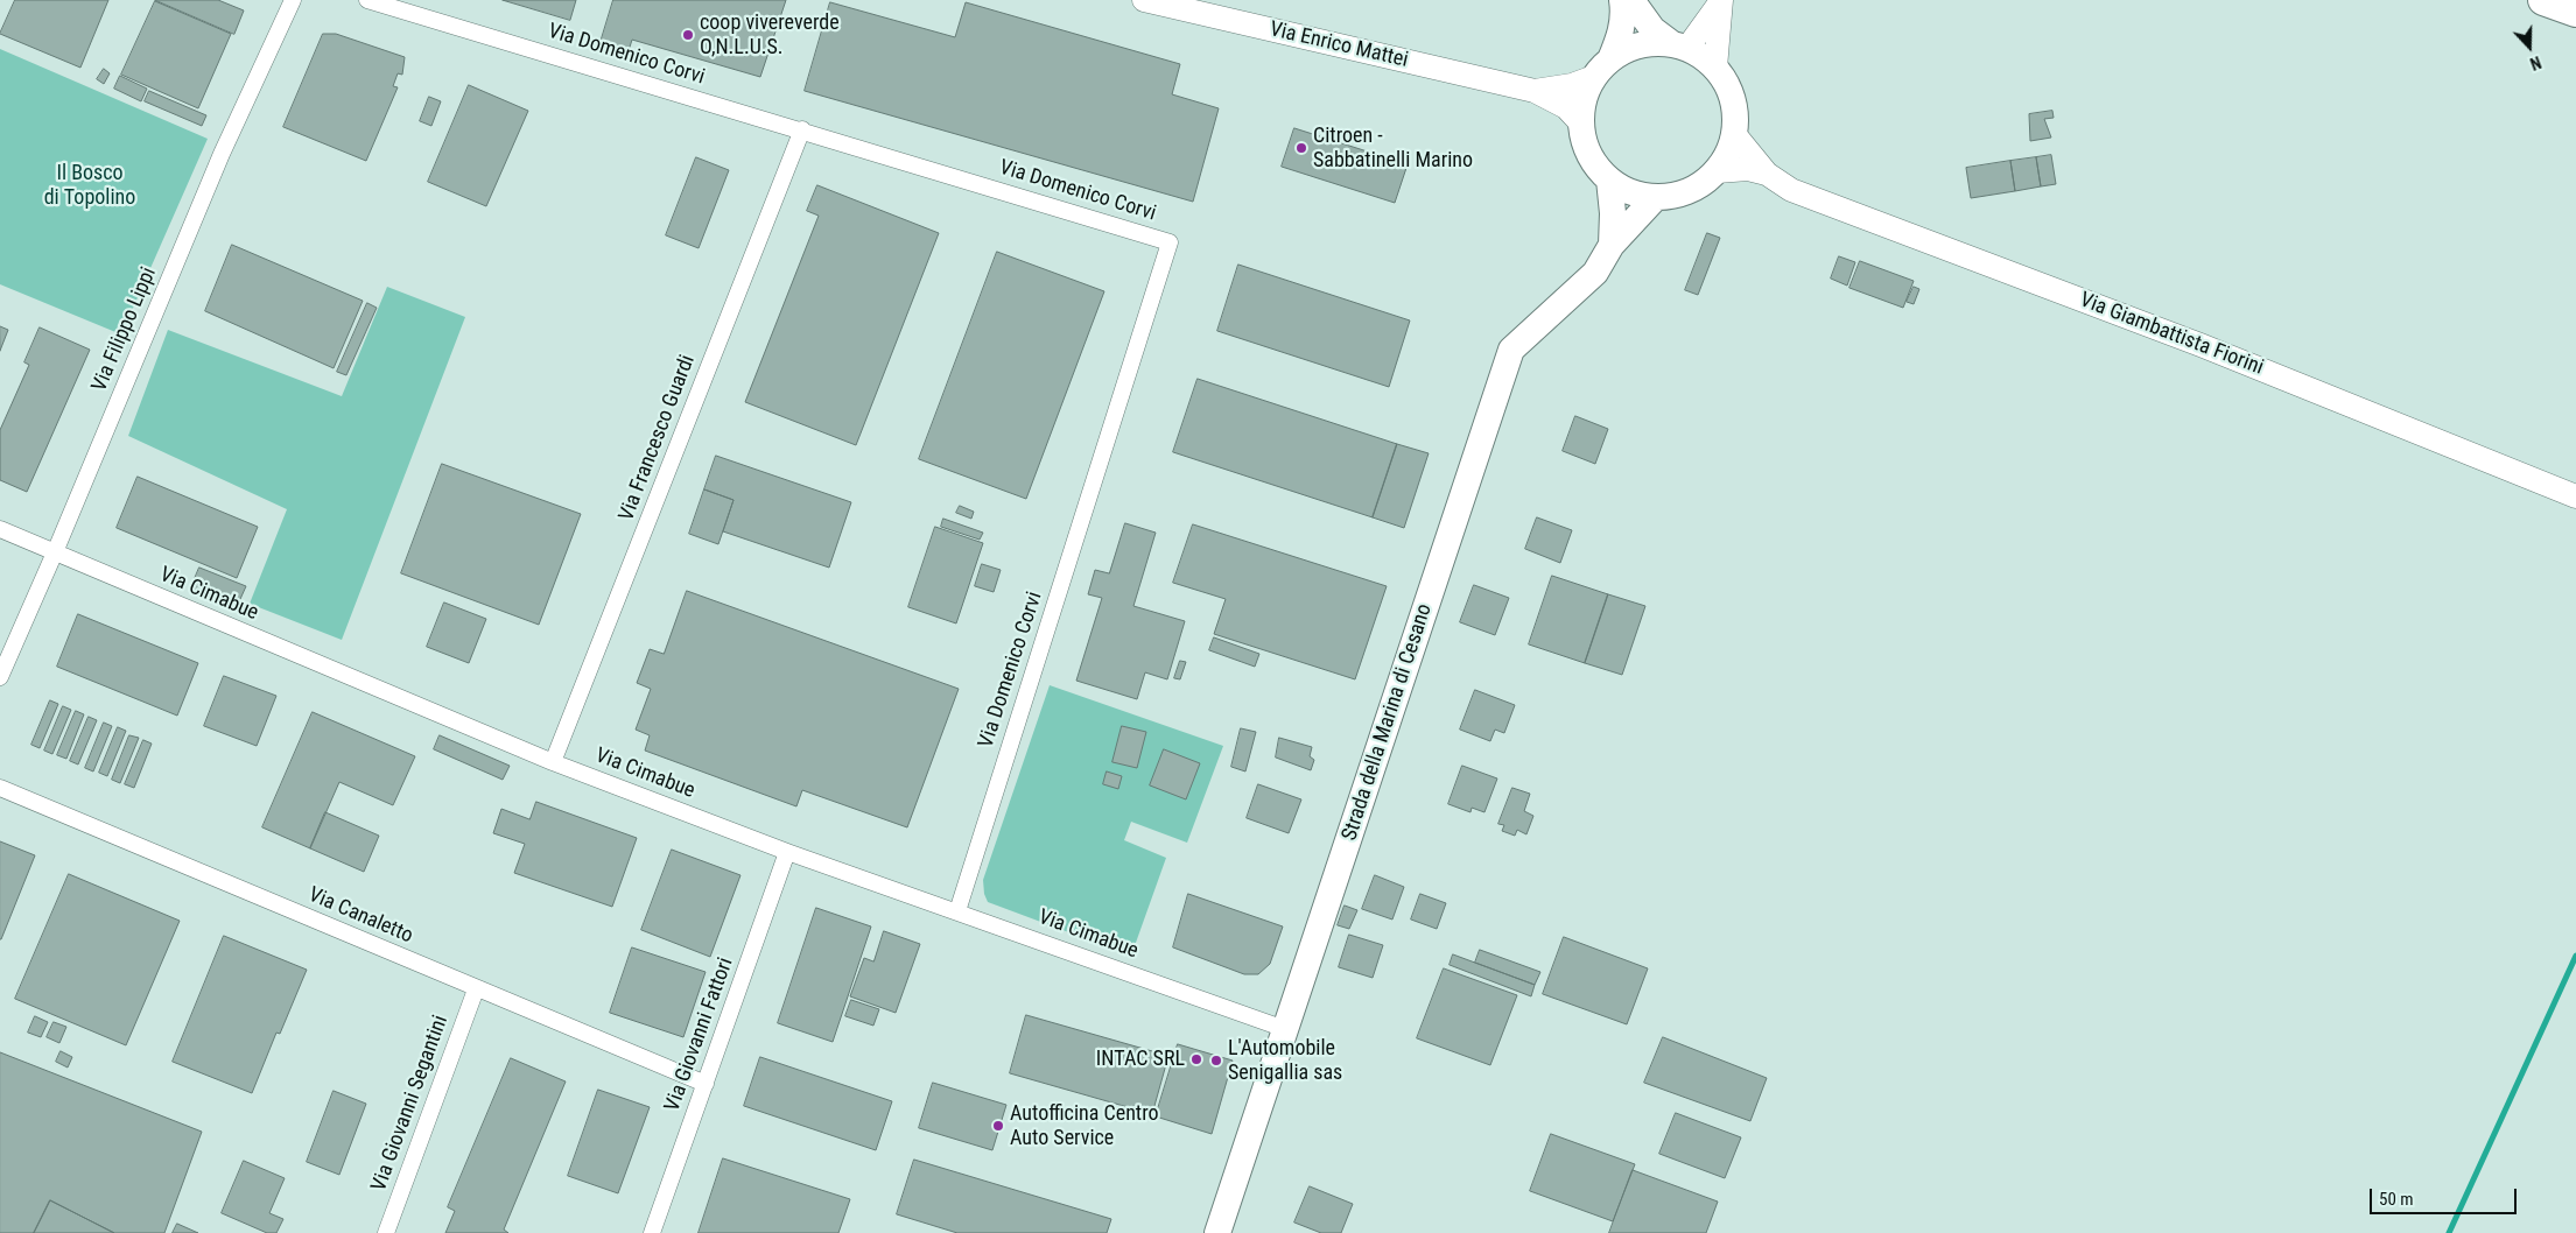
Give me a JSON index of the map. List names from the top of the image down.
{
  "streets": {
    "main road": ["Via Enrico Mattei", "Via Giambattista Fiorini", "Strada della Marina di Cesano"],
    "street": [
      "Via Domenico Corvi",
      "Via Filippo Lippi",
      "Via Francesco Guardi",
      "Via Cimabue",
      "Via Canaletto",
      "Via Giovanni Fattori",
      "Via Giovanni Segantini"
    ]
  },
  "crossings": [
    ["Via Enrico Mattei", "Via Giambattista Fiorini"],
    ["Via Enrico Mattei", "Strada della Marina di Cesano"],
    ["Via Domenico Corvi", "Via Francesco Guardi"],
    ["Via Domenico Corvi", "Via Cimabue"],
    ["Via Filippo Lippi", "Via Cimabue"],
    ["Via Giambattista Fiorini", "Strada della Marina di Cesano"],
    ["Via Francesco Guardi", "Via Cimabue"],
    ["Via Cimabue", "Strada della Marina di Cesano"],
    ["Via Cimabue", "Via Giovanni Fattori"],
    ["Via Canaletto", "Via Giovanni Fattori"],
    ["Via Canaletto", "Via Giovanni Segantini"]
  ],
  "parks": ["Il Bosco di Topolino"],
  "places": [
    "coop vivereverde O,N.L.U.S.",
    "Citroen - Sabbatinelli Marino",
    "INTAC SRL",
    "L'Automobile Senigallia sas",
    "Autofficina Centro Auto Service"
  ],
  "scale_bar": "50 m",
  "north": "bottom"
}
